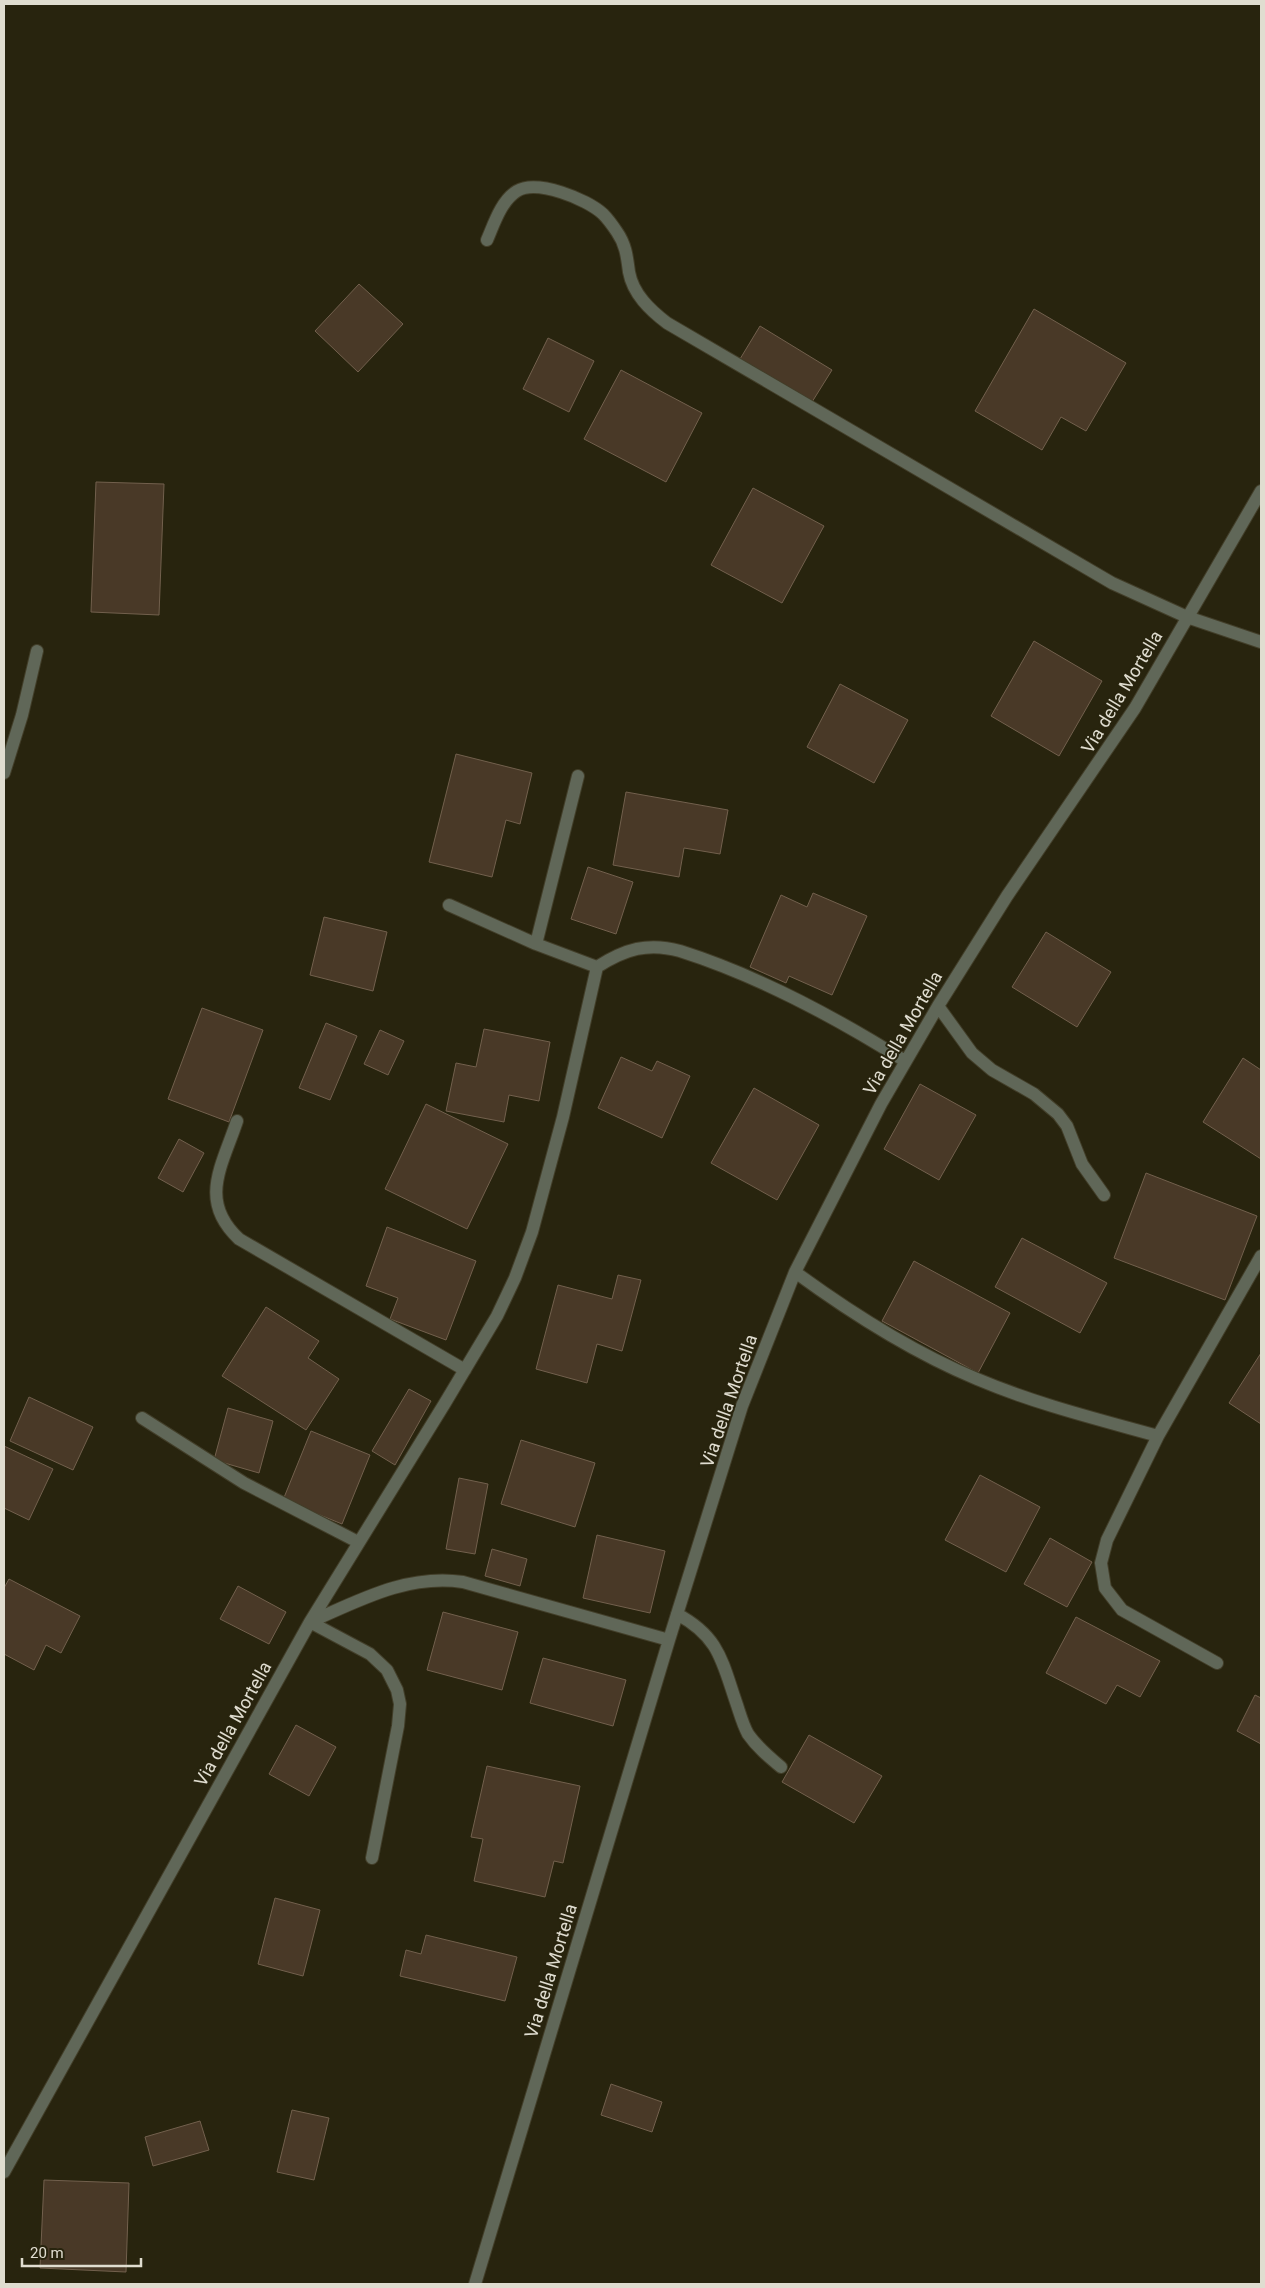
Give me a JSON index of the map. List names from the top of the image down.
{
  "streets": {
    "street": ["Via della Mortella"]
  },
  "scale_bar": "20 m"
}
